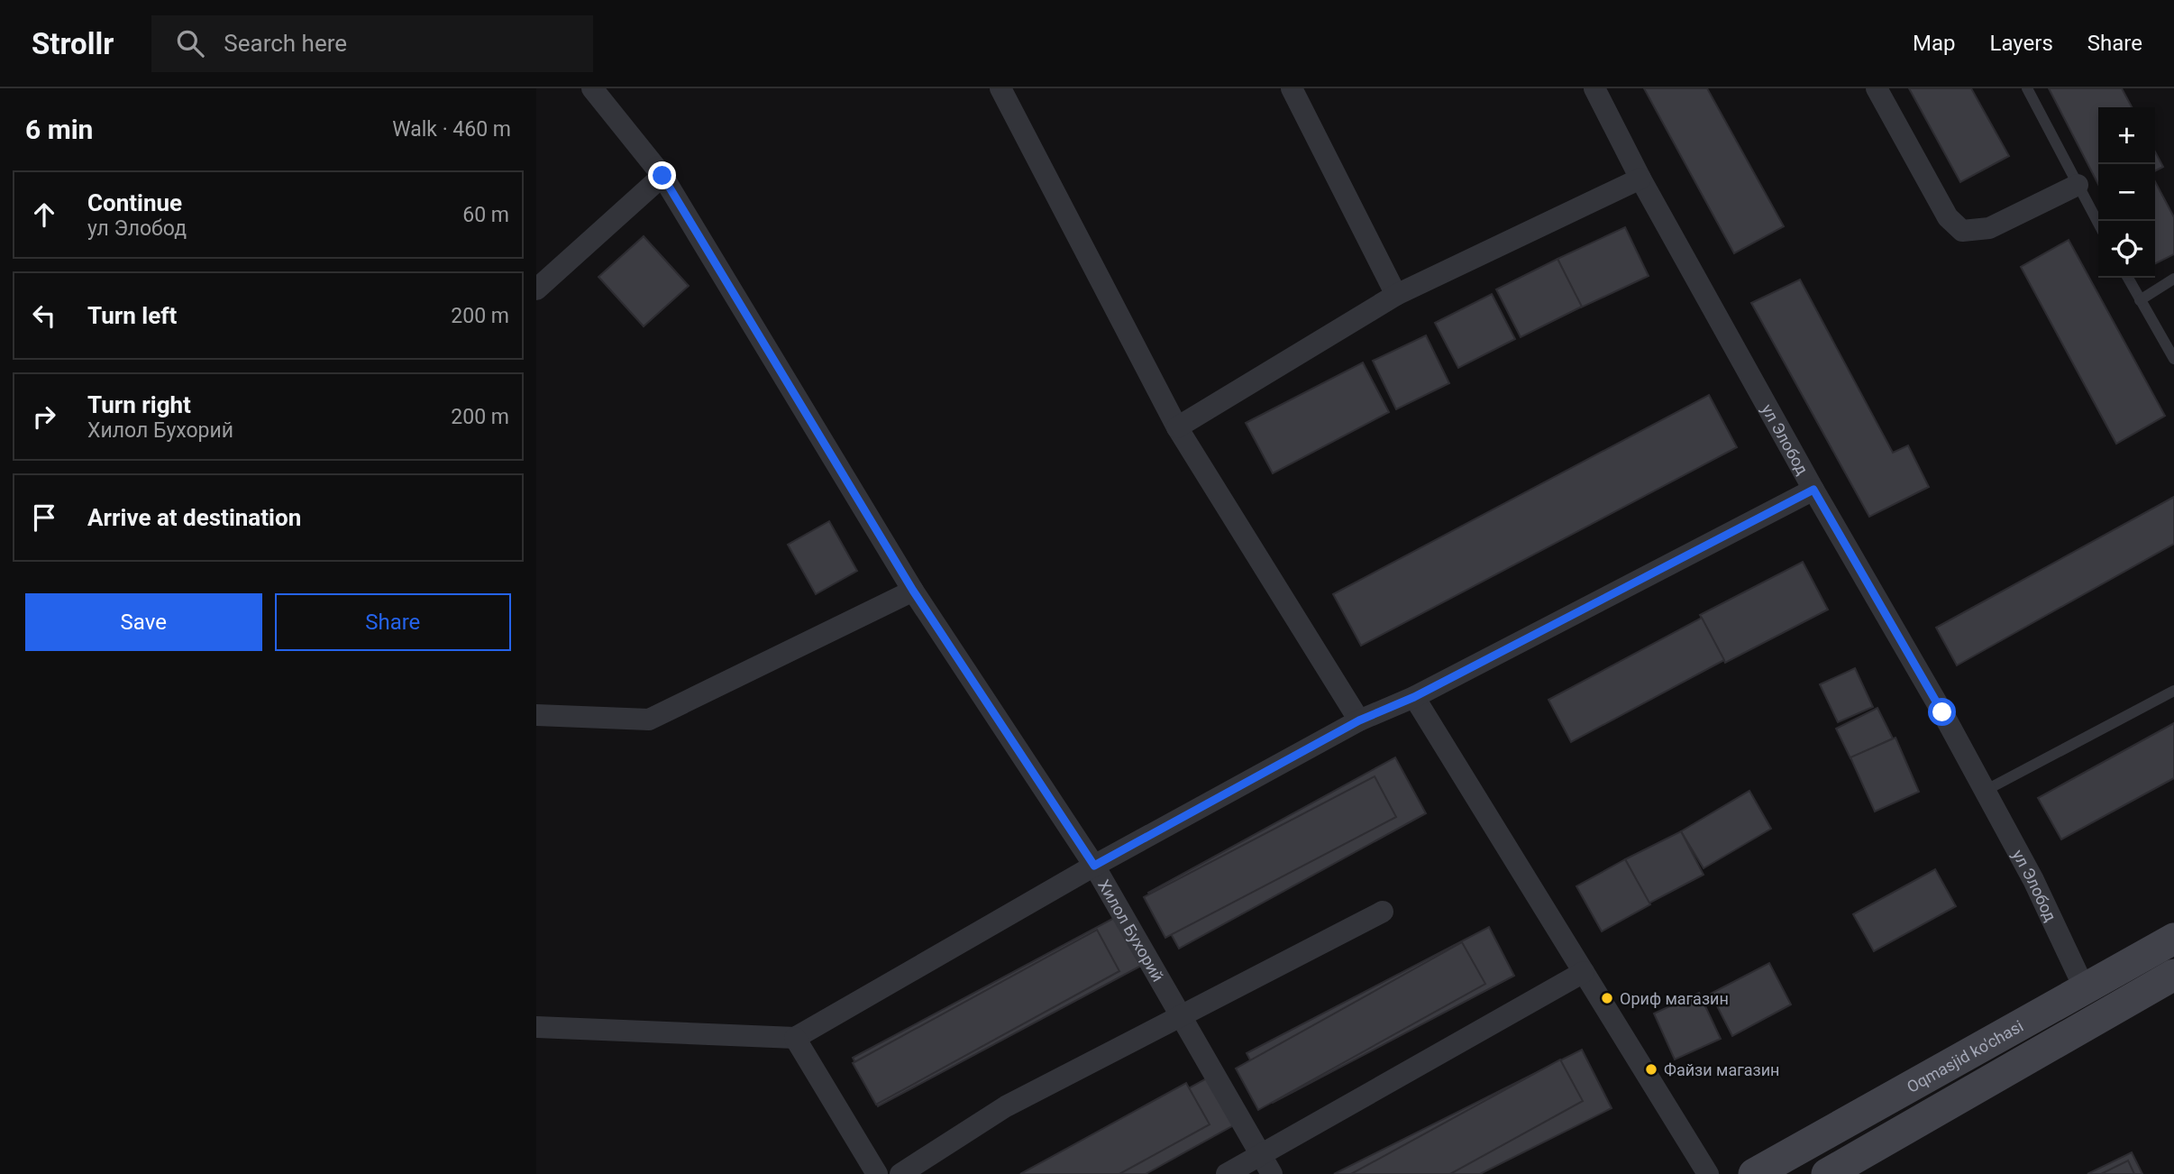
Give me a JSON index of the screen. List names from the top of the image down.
{
  "streets": {
    "main road": ["Oqmasjid ko'chasi"],
    "street": ["ул Элобод", "Хилол Бухорий"]
  },
  "crossings": [
    ["ул Элобод", "Oqmasjid ko'chasi"]
  ],
  "places": ["Ориф магазин", "Файзи магазин"],
  "page": {
    "header": "Strollr",
    "search": "Search here",
    "nav": ["Map", "Layers", "Share"],
    "heading": ["6 min", "Walk · 460 m"],
    "map_buttons": ["+", "−"],
    "list": [
      ["Continue", "ул Элобод", "60 m"],
      ["Turn left", "200 m"],
      ["Turn right", "Хилол Бухорий", "200 m"],
      "Arrive at destination"
    ],
    "buttons": ["Save", "Share"]
  }
}
